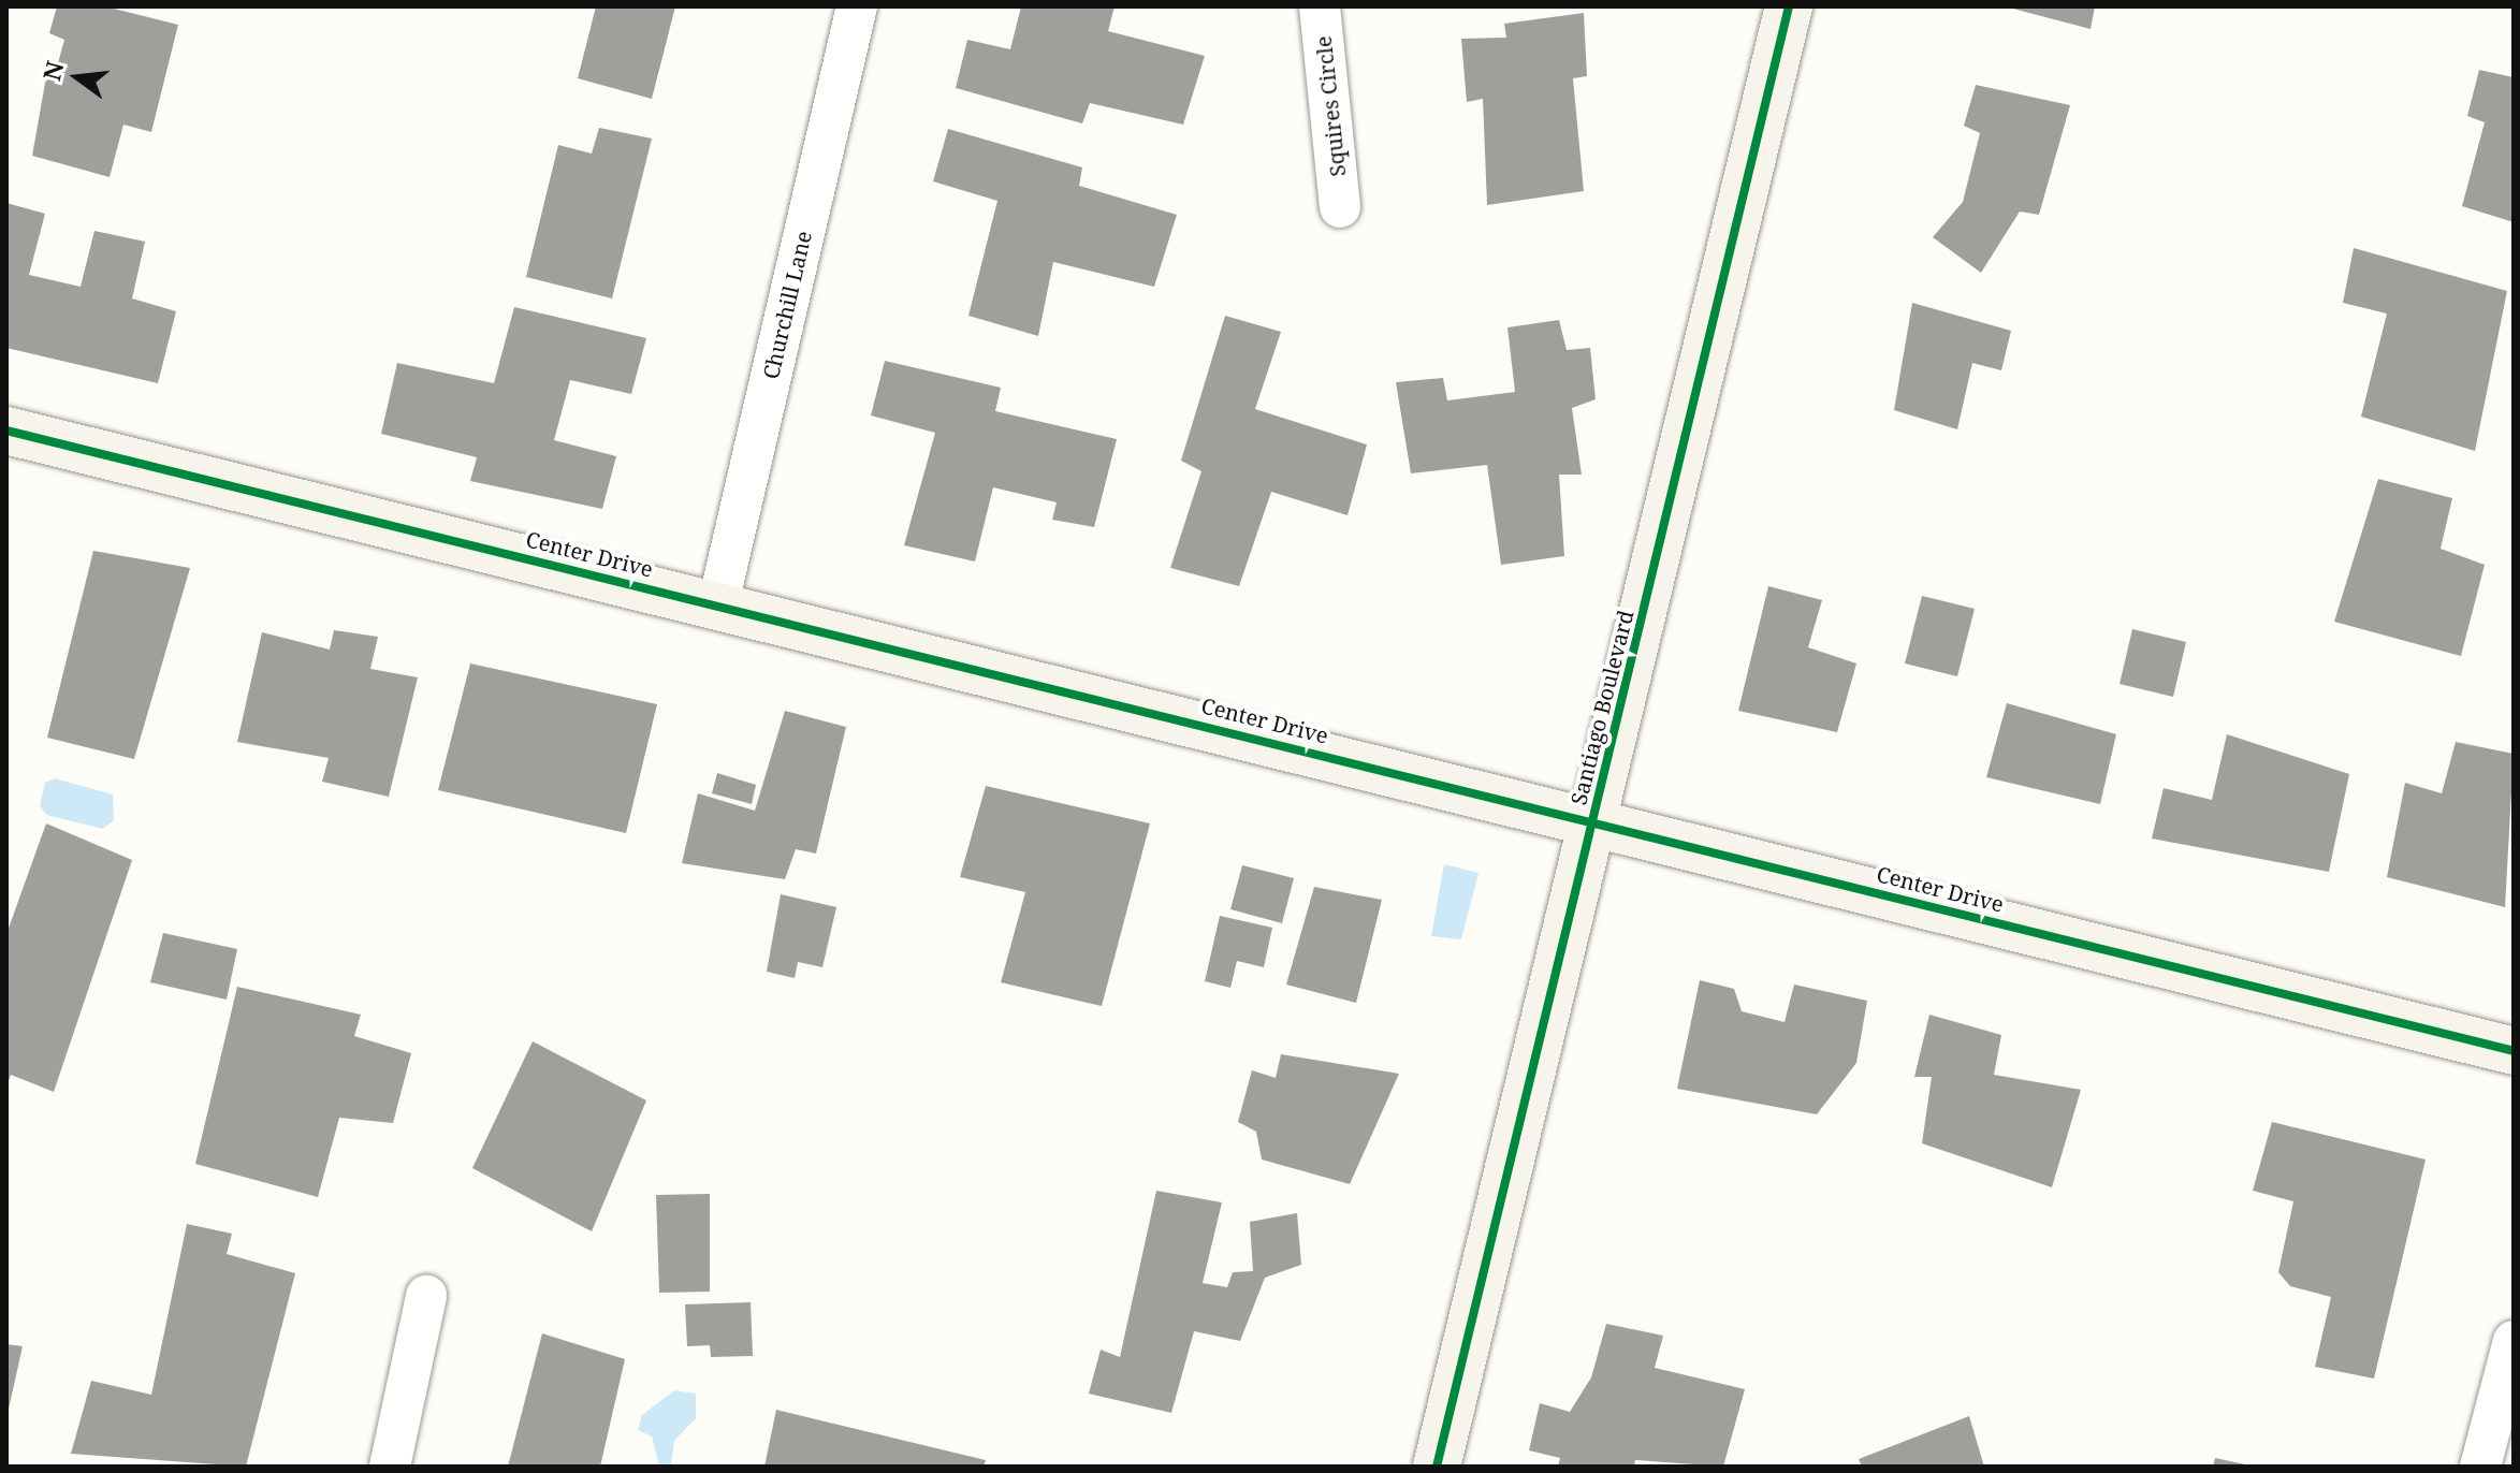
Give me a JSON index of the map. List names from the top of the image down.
{
  "streets": {
    "street": [
      "Squires Circle",
      "Churchill Lane",
      "Center Drive",
      "Santiago Boulevard"
    ]
  },
  "crossings": [
    ["Churchill Lane", "Center Drive"],
    ["Center Drive", "Santiago Boulevard"]
  ],
  "north": "left"
}
